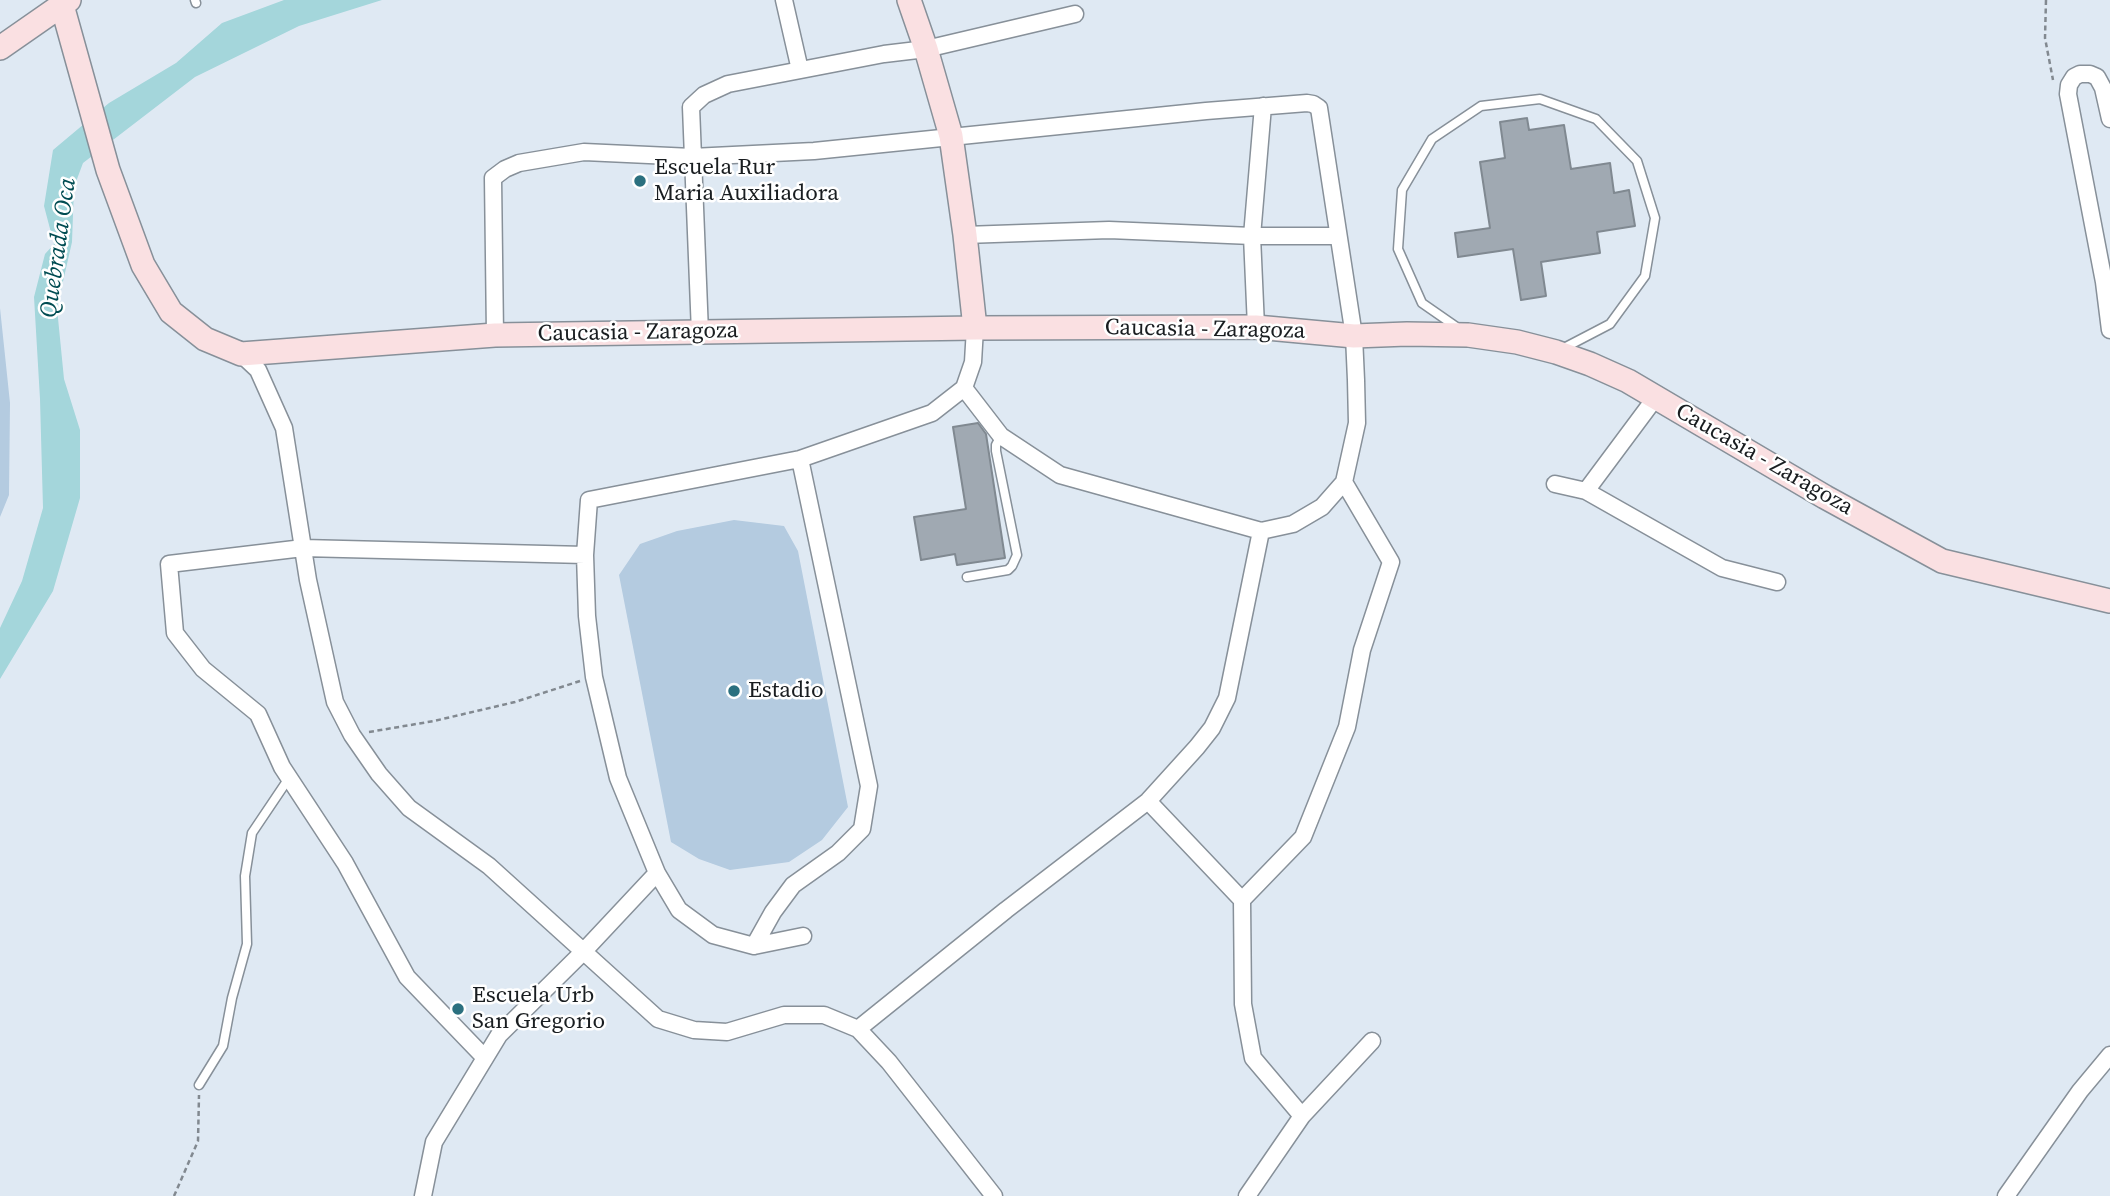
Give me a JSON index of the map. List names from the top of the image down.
{
  "streets": {
    "main road": ["Caucasia - Zaragoza"]
  },
  "water": ["Quebrada Oca"],
  "places": ["Escuela Rur Maria Auxiliadora", "Estadio", "Escuela Urb San Gregorio"]
}
